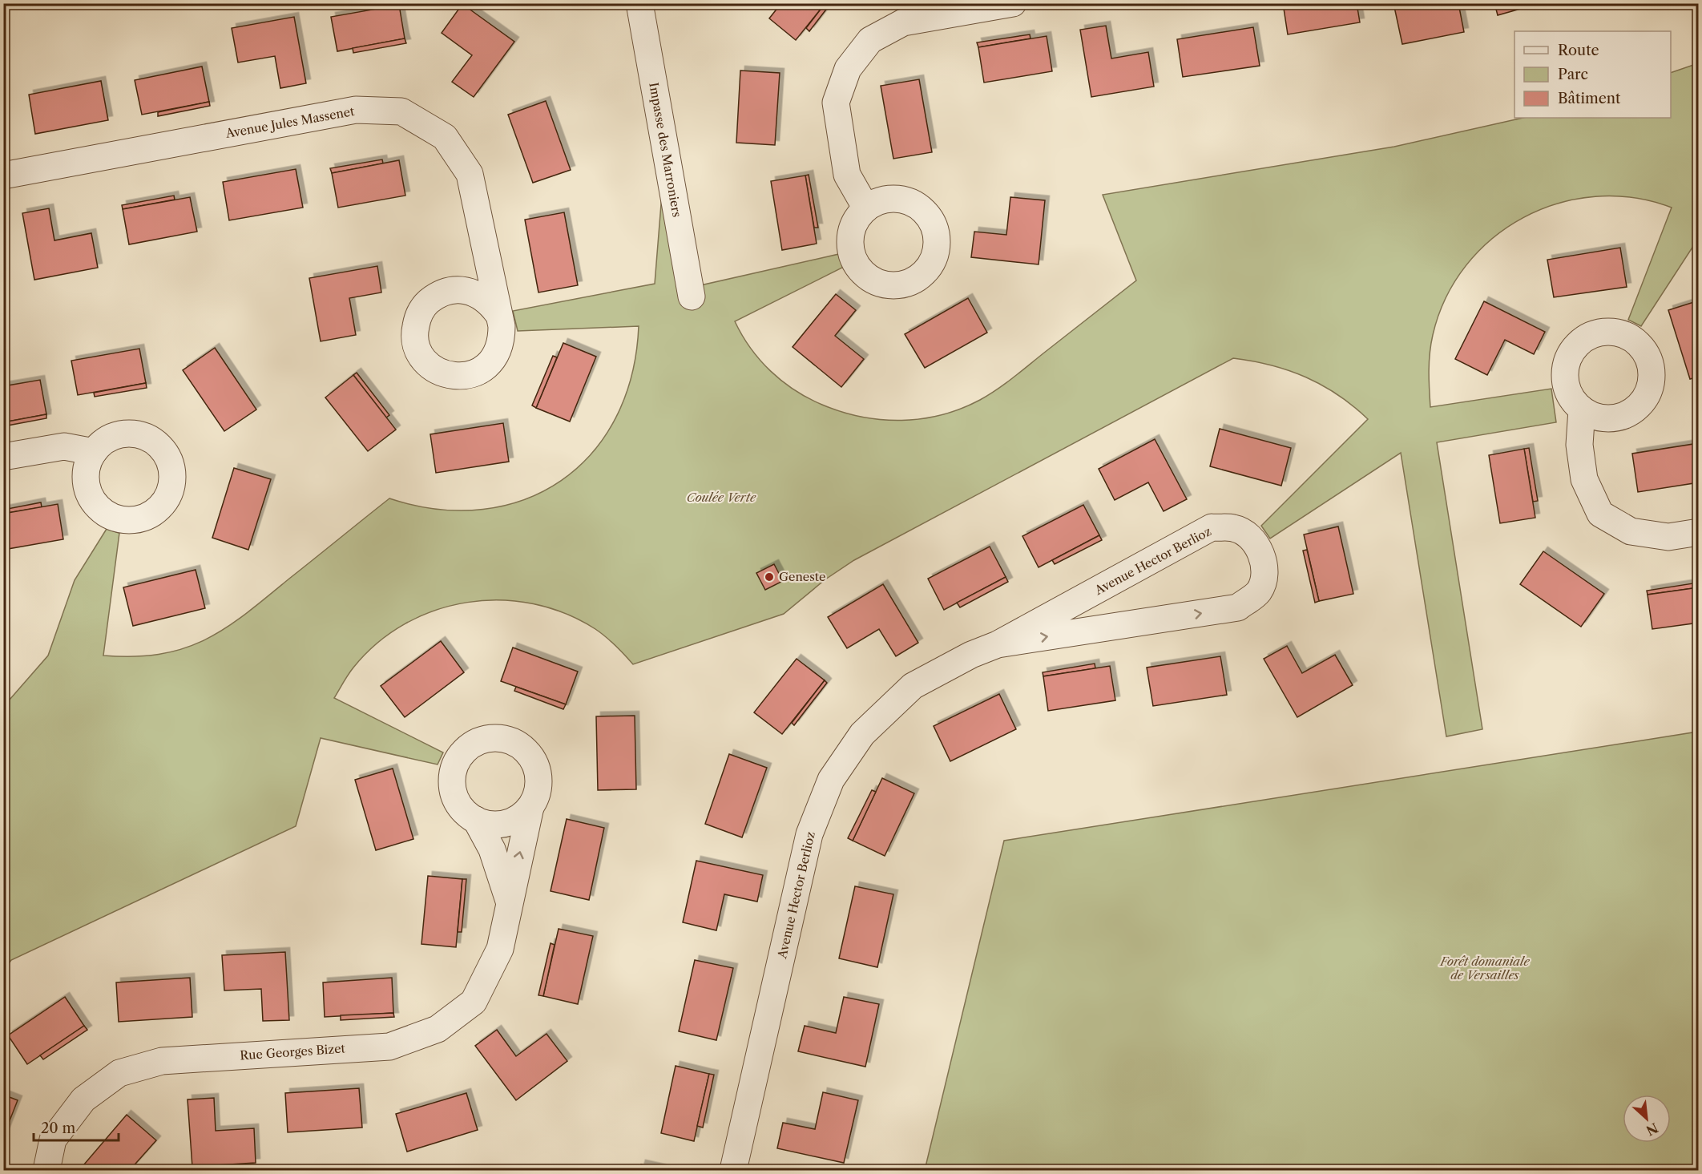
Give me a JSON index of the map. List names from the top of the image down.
{
  "streets": {
    "street": [
      "Avenue Jules Massenet",
      "Impasse des Marroniers",
      "Avenue Hector Berlioz",
      "Rue Georges Bizet"
    ]
  },
  "parks": ["Coulée Verte", "Forêt domaniale de Versailles"],
  "places": ["Geneste"],
  "legend": ["Route", "Parc", "Bâtiment"],
  "scale_bar": "20 m",
  "north": "bottom right"
}
